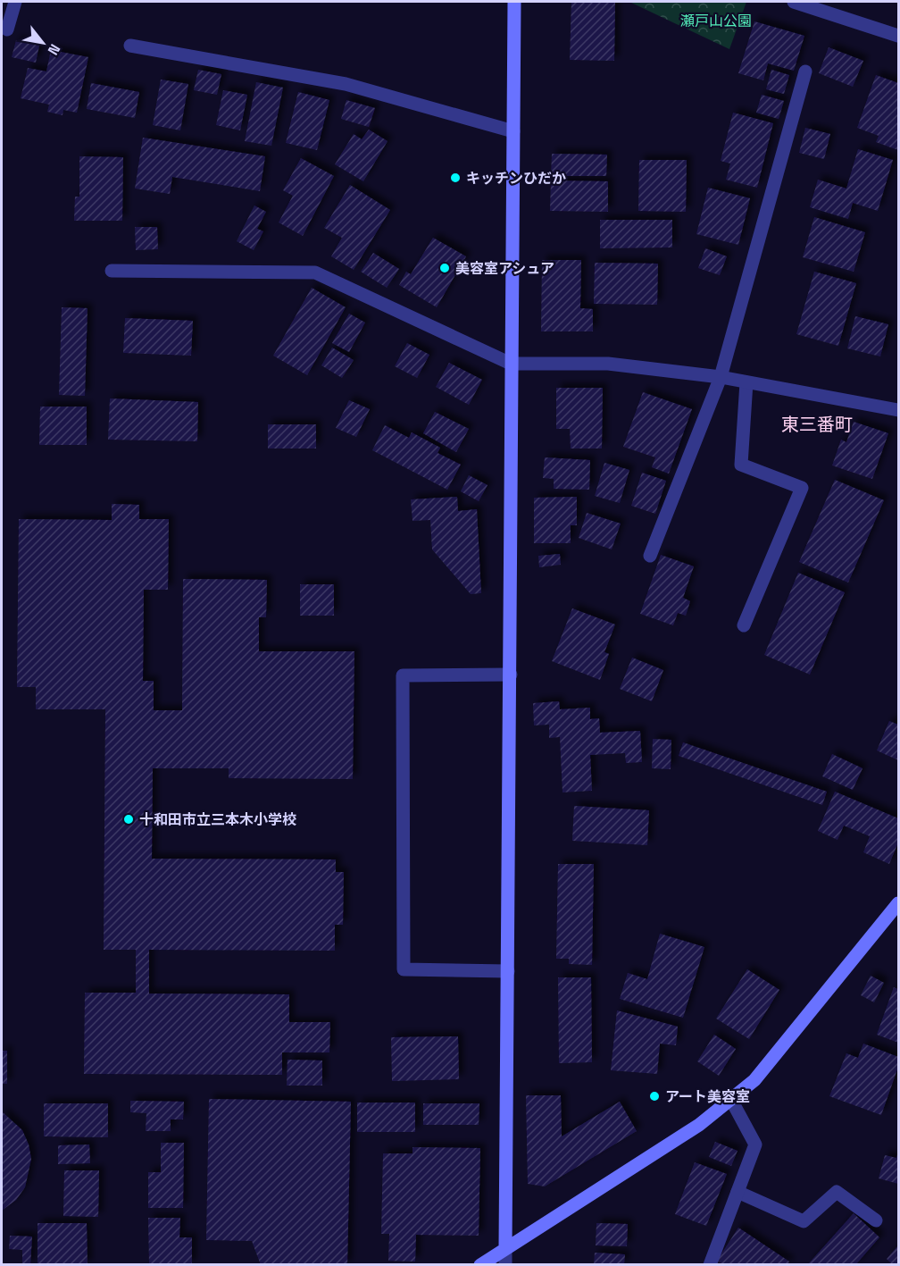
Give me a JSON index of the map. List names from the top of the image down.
{
  "districts": ["東三番町"],
  "parks": ["瀬戸山公園"],
  "places": [
    "キッチンひだか",
    "美容室アシュア",
    "十和田市立三本木小学校",
    "アート美容室"
  ],
  "north": "bottom right"
}
